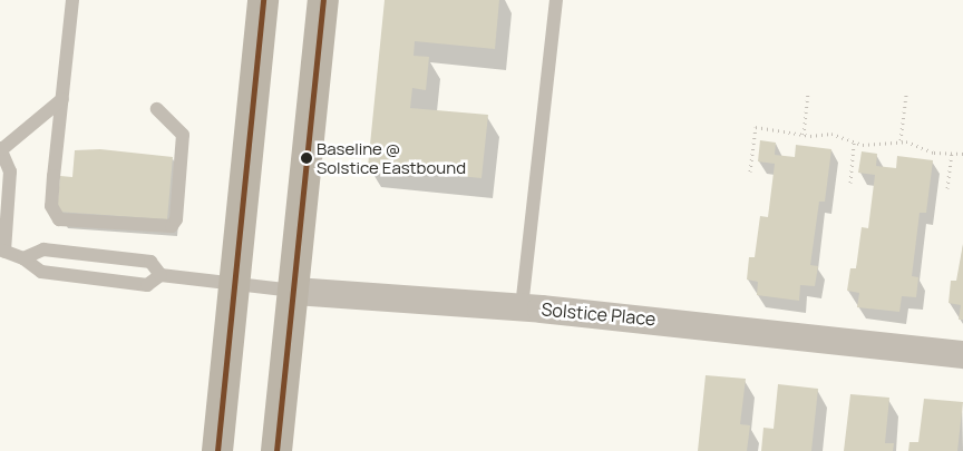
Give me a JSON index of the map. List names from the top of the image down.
{
  "streets": {
    "street": ["Solstice Place"]
  },
  "places": ["Baseline @ Solstice Eastbound"]
}
